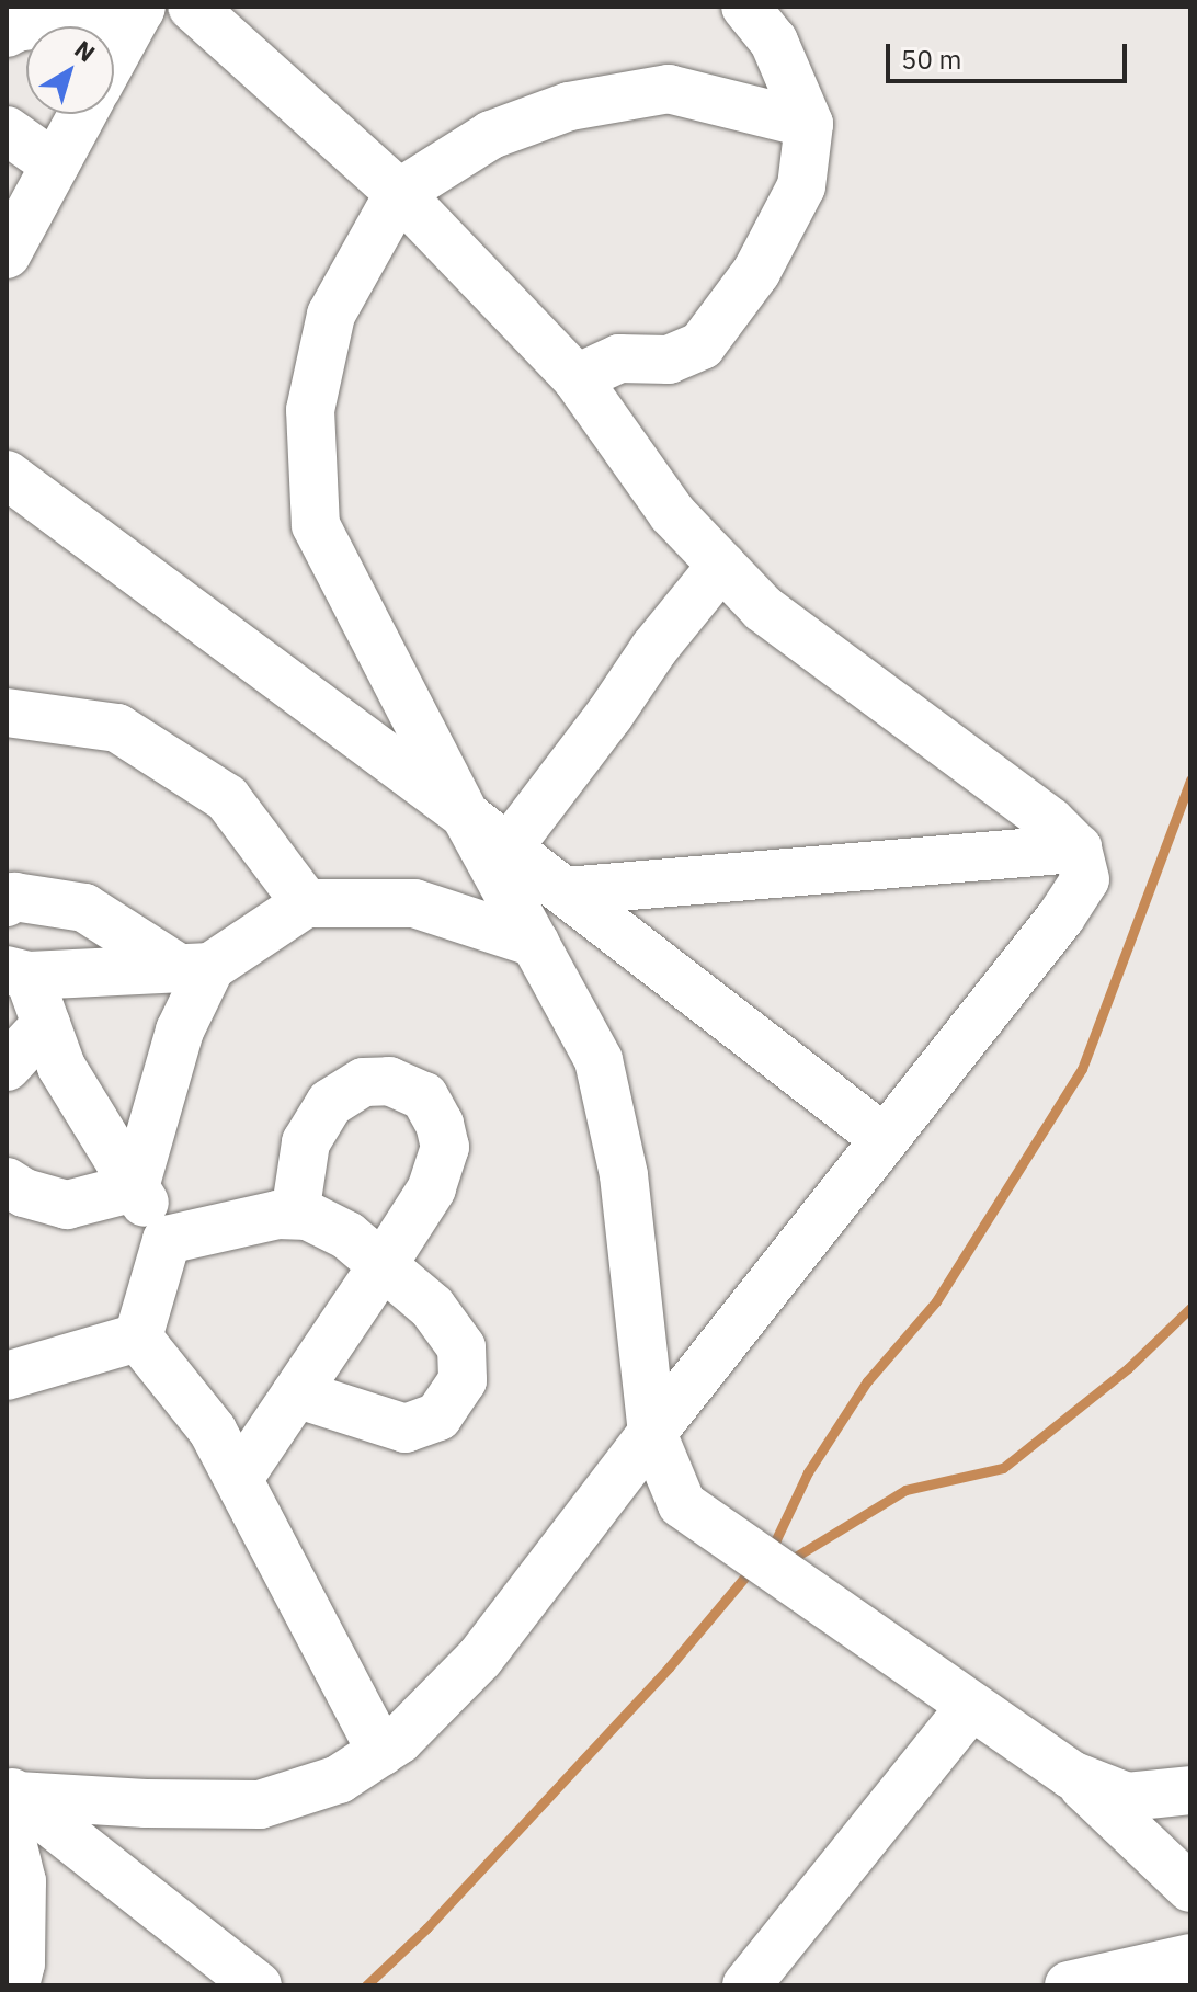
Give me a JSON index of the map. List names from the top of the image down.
{
  "scale_bar": "50 m",
  "north": "top right"
}
